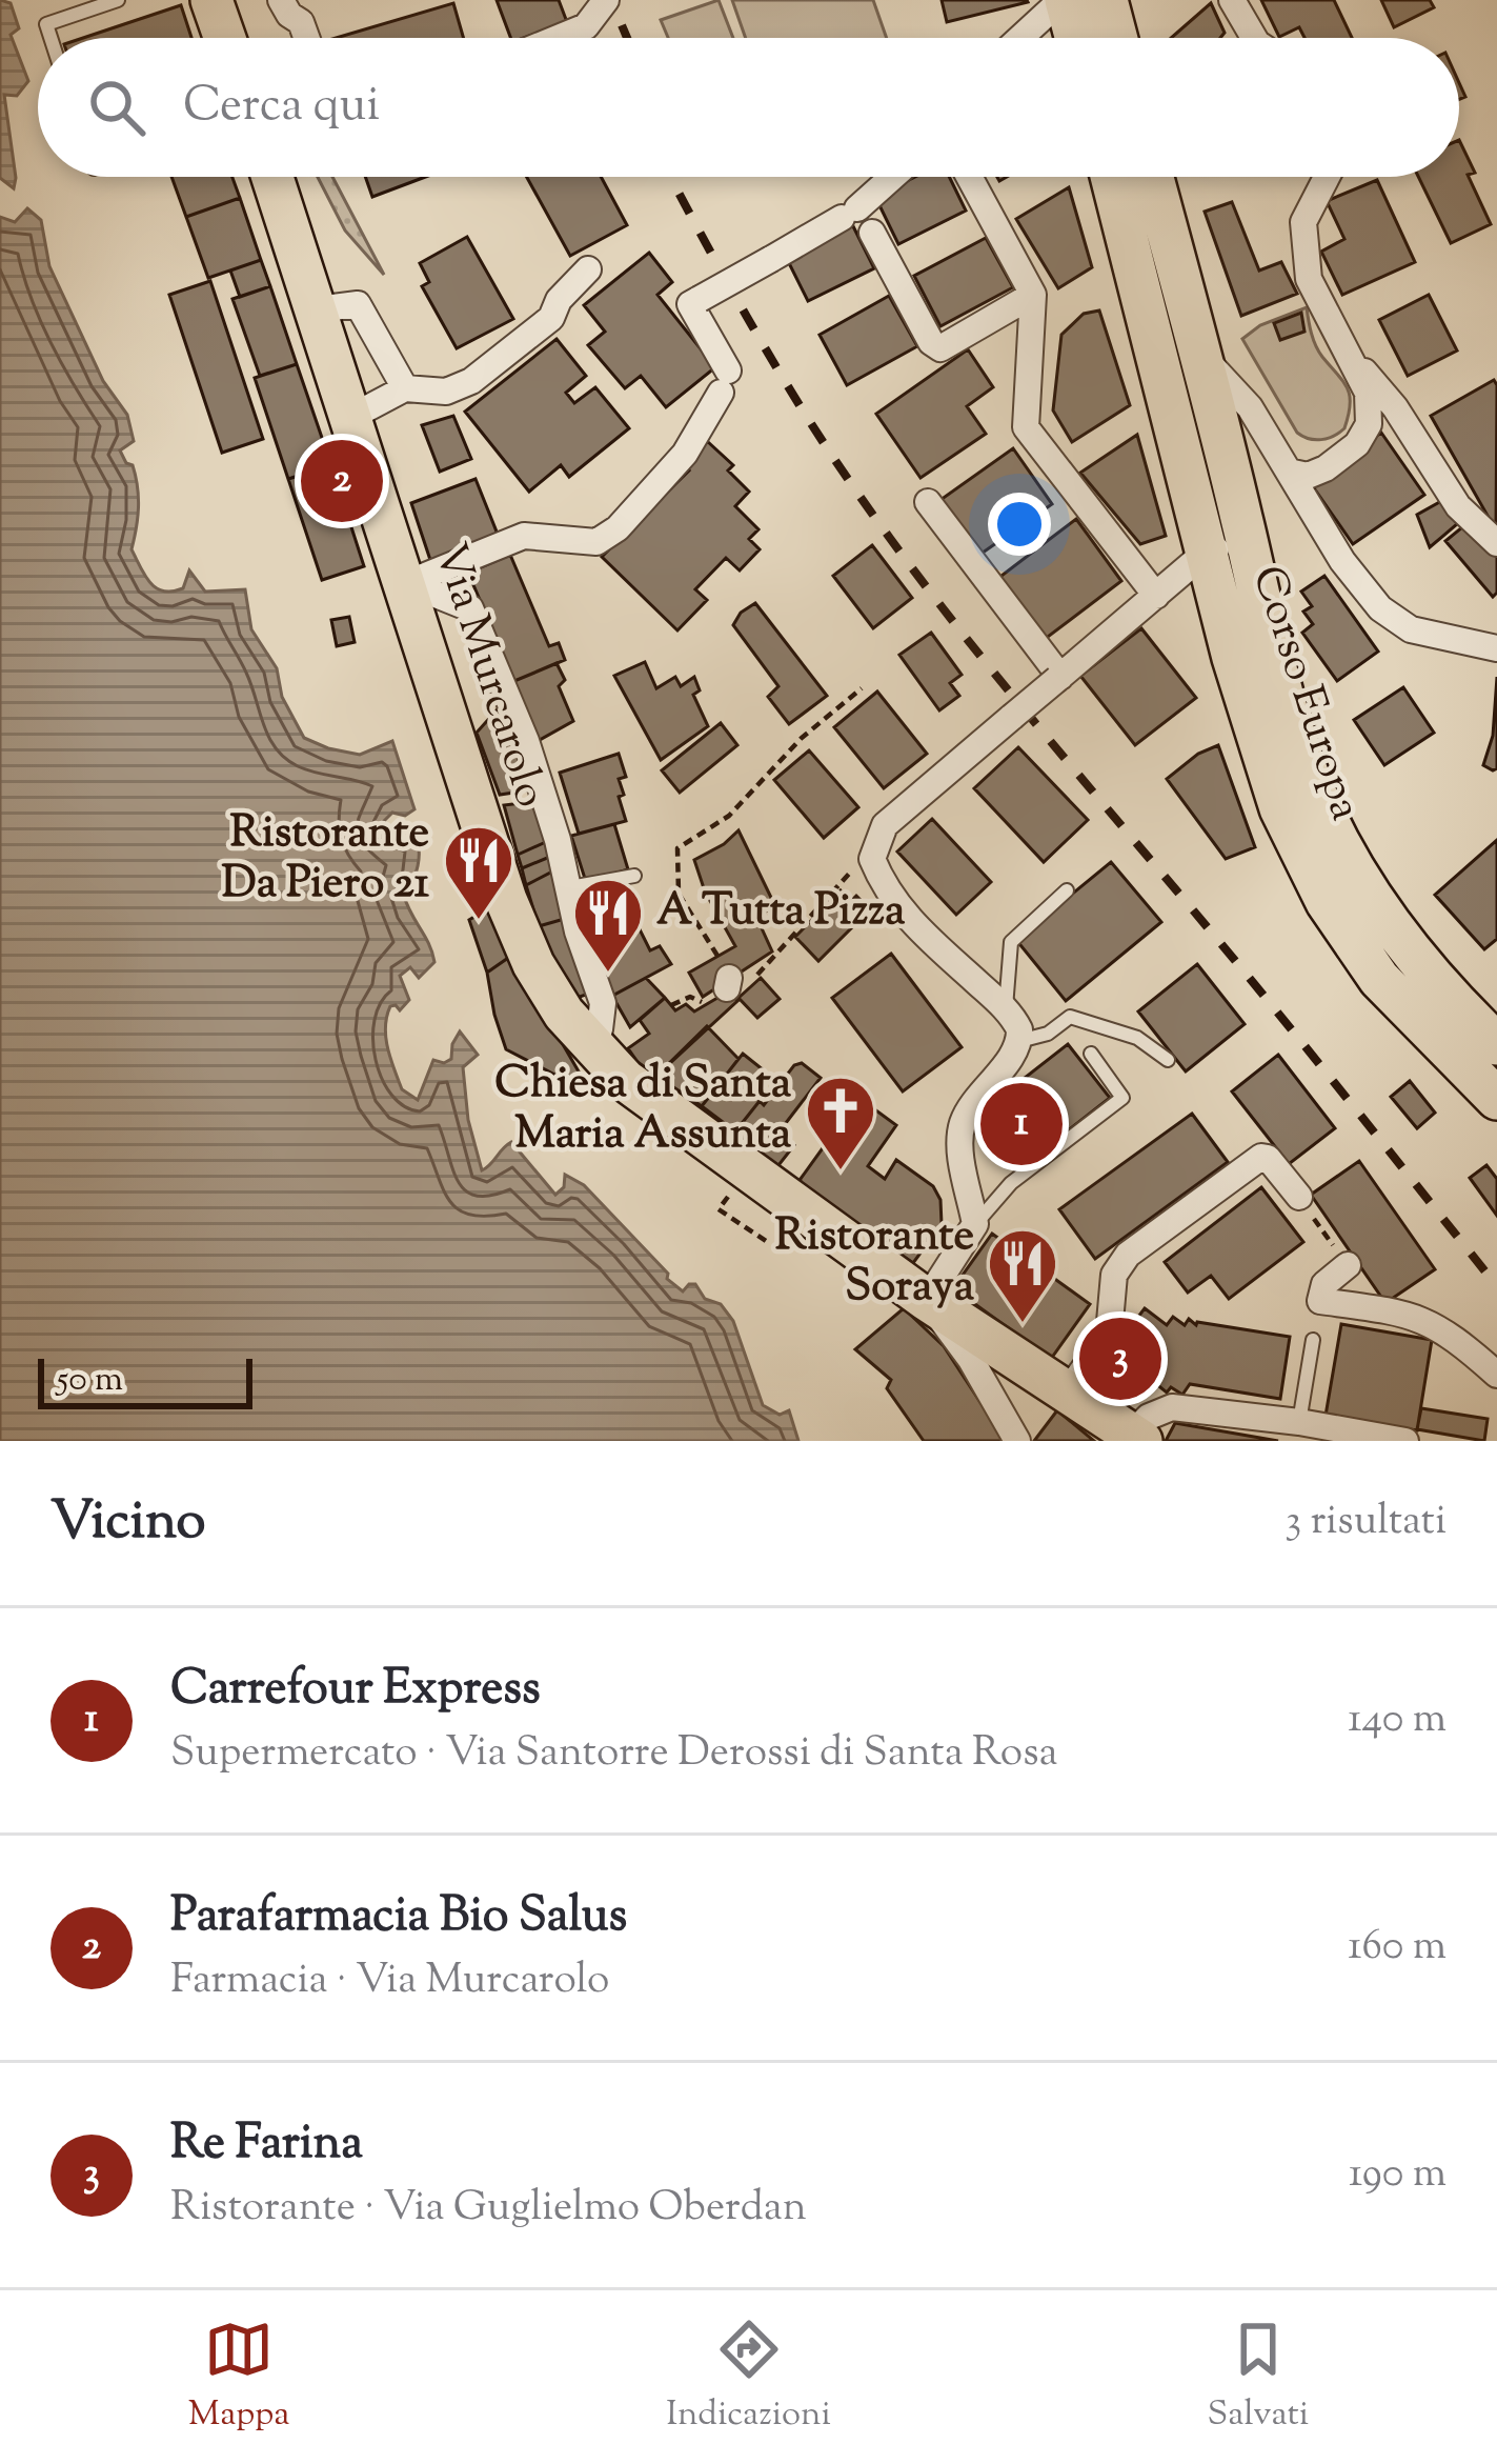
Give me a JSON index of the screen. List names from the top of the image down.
{
  "streets": {
    "main road": ["Via Murcarolo", "Corso Europa"]
  },
  "places": {
    "restaurant": ["Ristorante Da Piero 21", "A Tutta Pizza", "Ristorante Soraya"],
    "church": ["Chiesa di Santa Maria Assunta"]
  },
  "scale_bar": "50 m",
  "page": {
    "search": "Cerca qui",
    "pins": ["2", "1", "3"],
    "scale": "50 m",
    "heading": ["Vicino", "3 risultati"],
    "list": [
      {
        "mark": "1",
        "name": "Carrefour Express",
        "note": "Supermercato · Via Santorre Derossi di Santa Rosa",
        "value": "140 m"
      },
      {
        "mark": "2",
        "name": "Parafarmacia Bio Salus",
        "note": "Farmacia · Via Murcarolo",
        "value": "160 m"
      },
      {
        "mark": "3",
        "name": "Re Farina",
        "note": "Ristorante · Via Guglielmo Oberdan",
        "value": "190 m"
      }
    ],
    "nav": ["Mappa", "Indicazioni", "Salvati"]
  }
}
